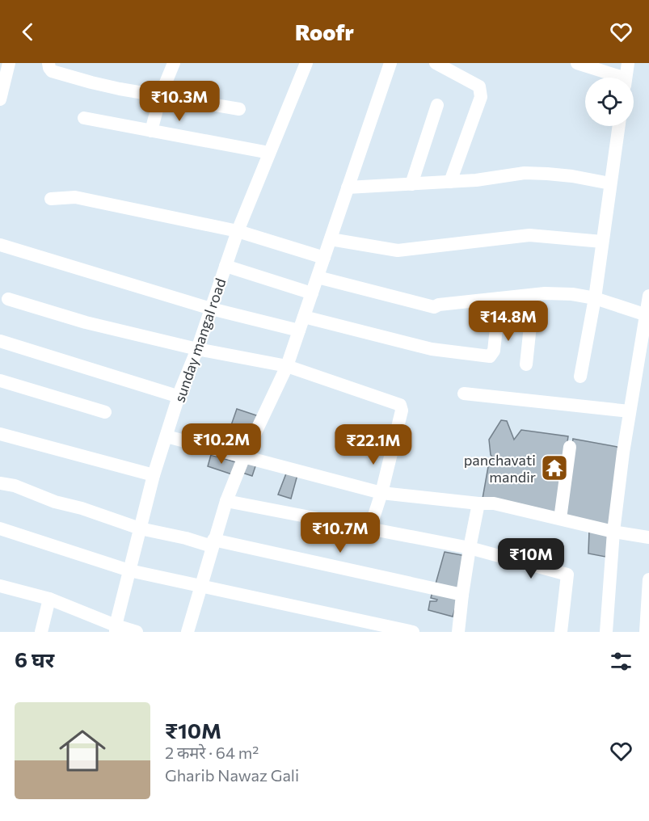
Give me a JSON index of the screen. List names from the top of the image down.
{
  "streets": {
    "street": ["sunday mangal road"]
  },
  "places": {
    "temple": ["panchavati mandir"]
  },
  "page": {
    "header": "Roofr",
    "price": [
      "₹10.3M",
      "₹14.8M",
      "₹10.2M",
      "₹22.1M",
      "₹10.7M",
      "₹10M"
    ],
    "heading": "6 घर",
    "list": [
      {
        "name": "₹10M",
        "note": "2 कमरे · 64 m² · Gharib Nawaz Gali"
      }
    ]
  }
}
